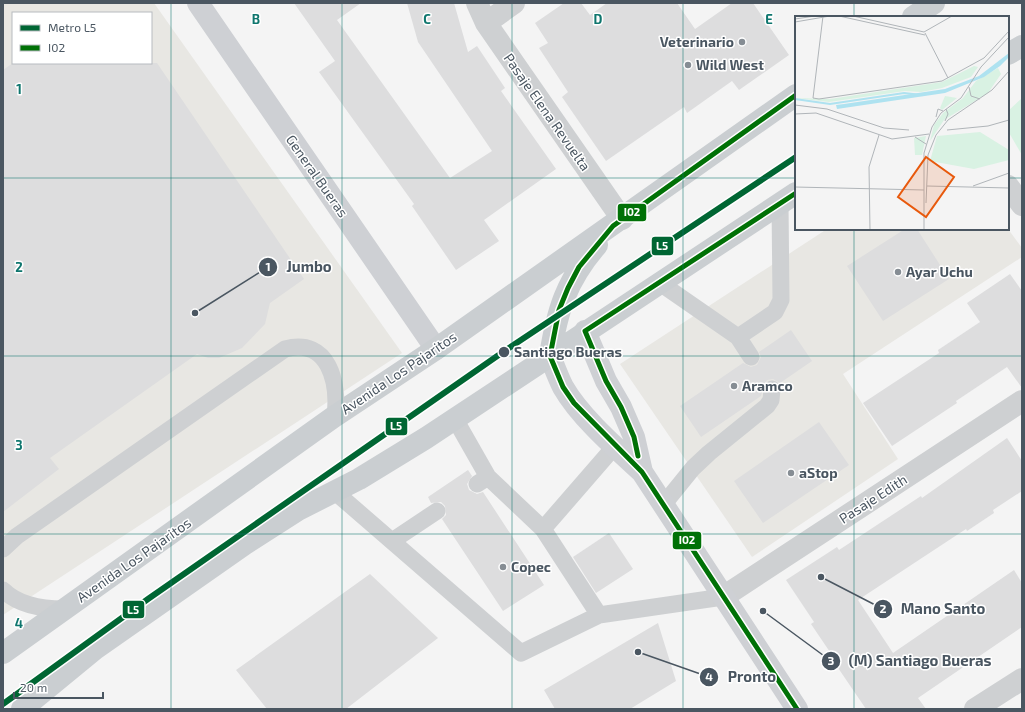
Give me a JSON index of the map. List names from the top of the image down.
{
  "streets": {
    "main road": ["General Bueras", "Avenida Los Pajaritos"],
    "street": ["Pasaje Elena Revuelta", "Pasaje Edith"]
  },
  "crossings": [
    ["Pasaje Elena Revuelta", "Avenida Los Pajaritos"],
    ["General Bueras", "Avenida Los Pajaritos"]
  ],
  "places": [
    "Veterinario",
    "Wild West",
    "Ayar Uchu",
    "Jumbo",
    "Santiago Bueras",
    "Aramco",
    "aStop",
    "Copec",
    "Mano Santo",
    "(M) Santiago Bueras",
    "Pronto"
  ],
  "lines": ["transit line I02", "metro line L5"],
  "legend": ["Metro L5", "I02"],
  "scale_bar": "20 m",
  "grid": {
    "columns": [
      "B",
      "C",
      "D",
      "E"
    ],
    "rows": [
      "1",
      "2",
      "3",
      "4"
    ]
  }
}
